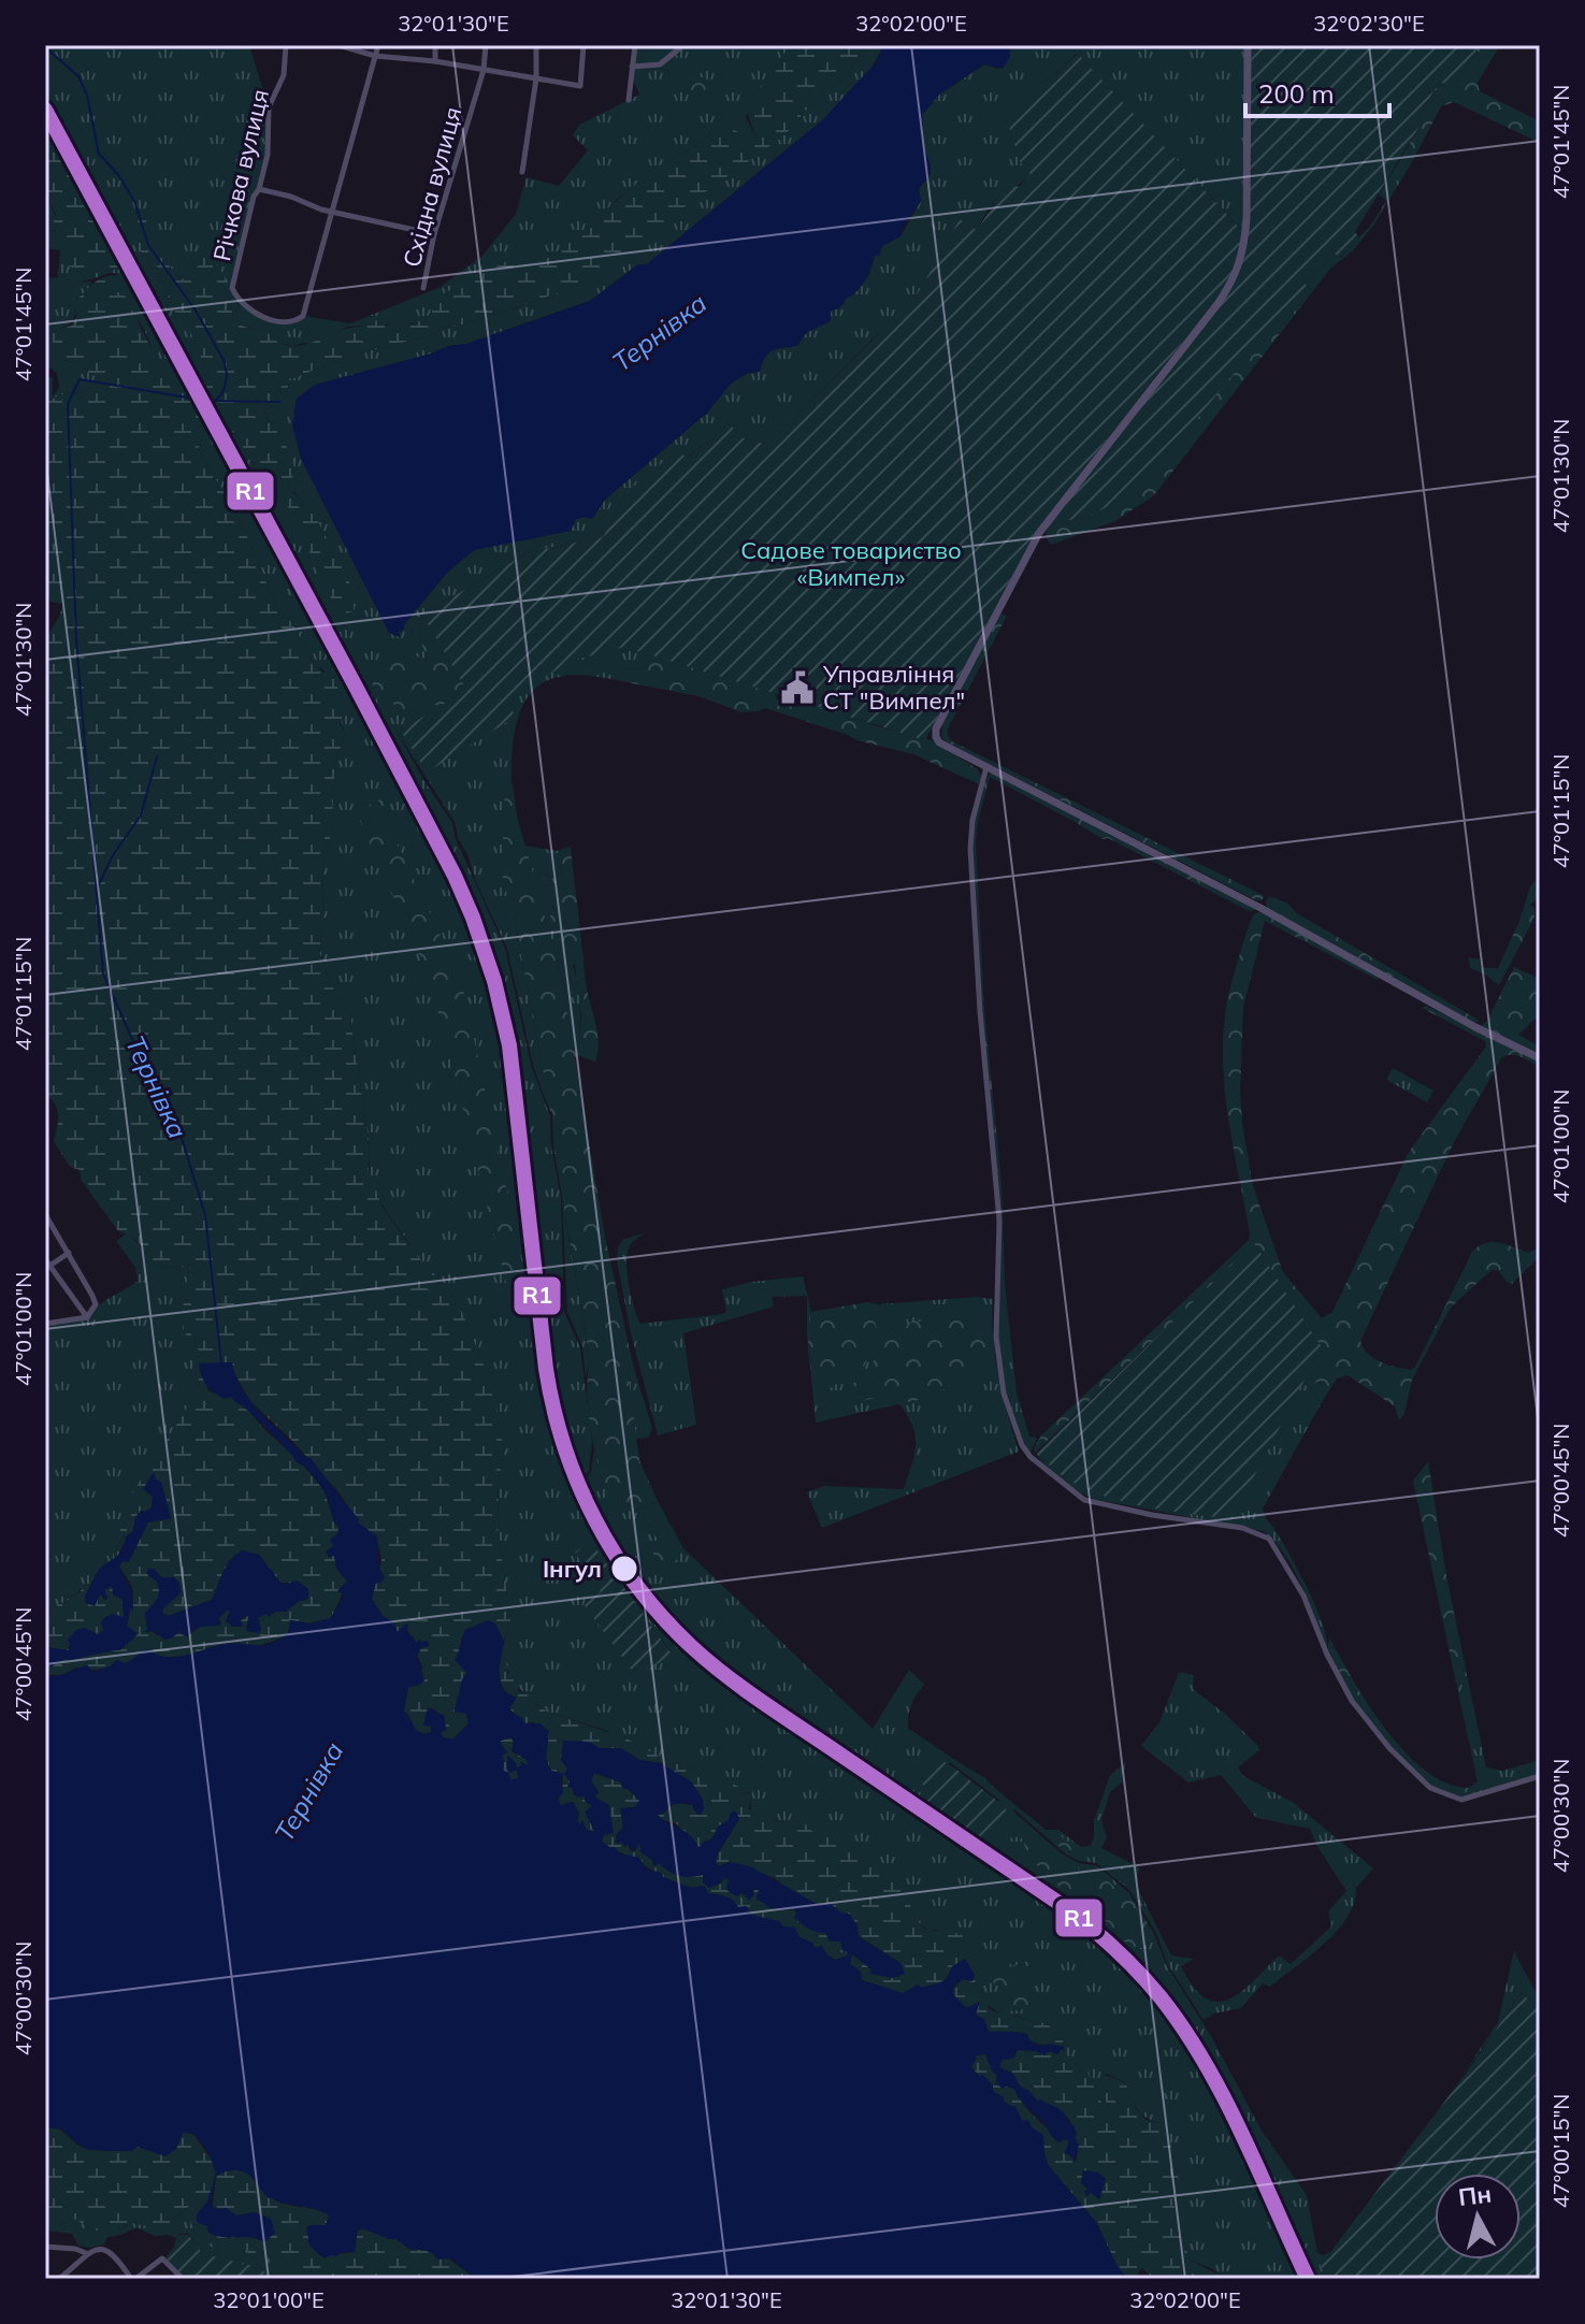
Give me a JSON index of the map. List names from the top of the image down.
{
  "streets": {
    "street": ["Річкова вулиця", "Східна вулиця"]
  },
  "water": ["Тернівка"],
  "parks": ["Садове товариство «Вимпел»"],
  "places": {
    "public building": ["Управління СТ \"Вимпел\""],
    "other": ["Інгул"]
  },
  "lines": ["transit line R1"],
  "scale_bar": "200 m",
  "north": "top",
  "coordinates": [
    "32°01'30\"E",
    "32°02'00\"E",
    "32°02'30\"E",
    "47°01'45\"N",
    "47°01'30\"N",
    "47°01'15\"N",
    "47°01'00\"N",
    "47°00'45\"N",
    "47°00'30\"N",
    "47°00'15\"N",
    "32°01'00\"E"
  ]
}
